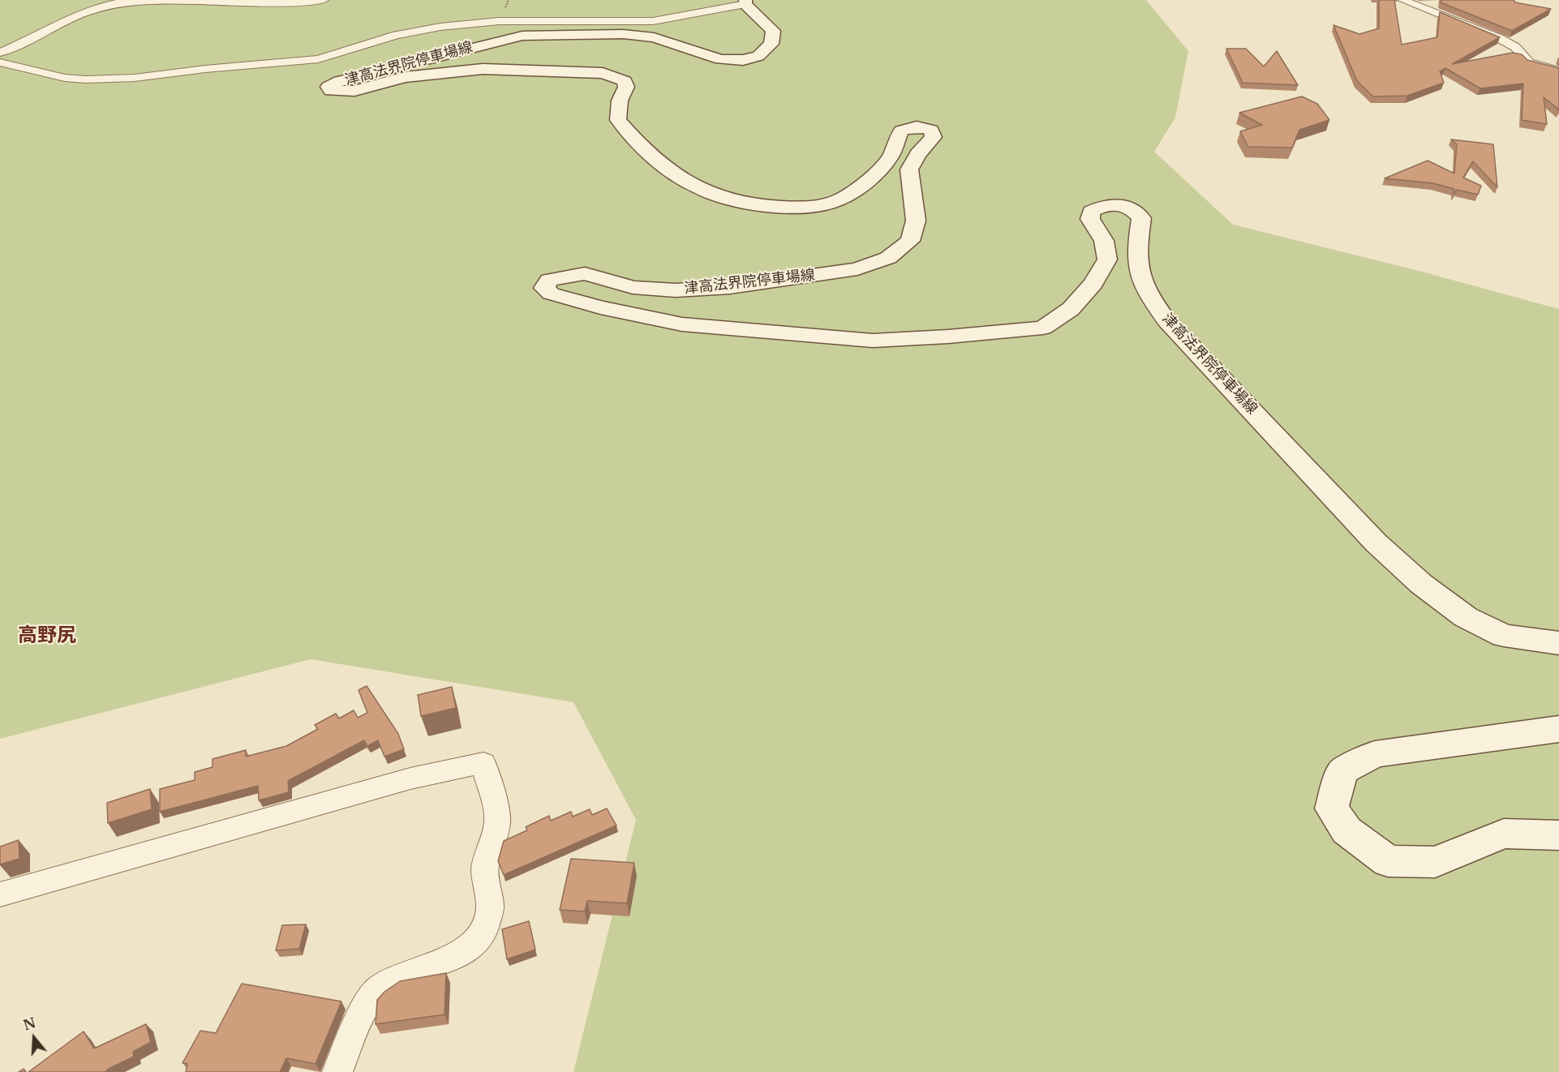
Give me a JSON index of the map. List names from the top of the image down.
{
  "streets": {
    "main road": ["津高法界院停車場線"]
  },
  "districts": ["高野尻"],
  "north": "top"
}
